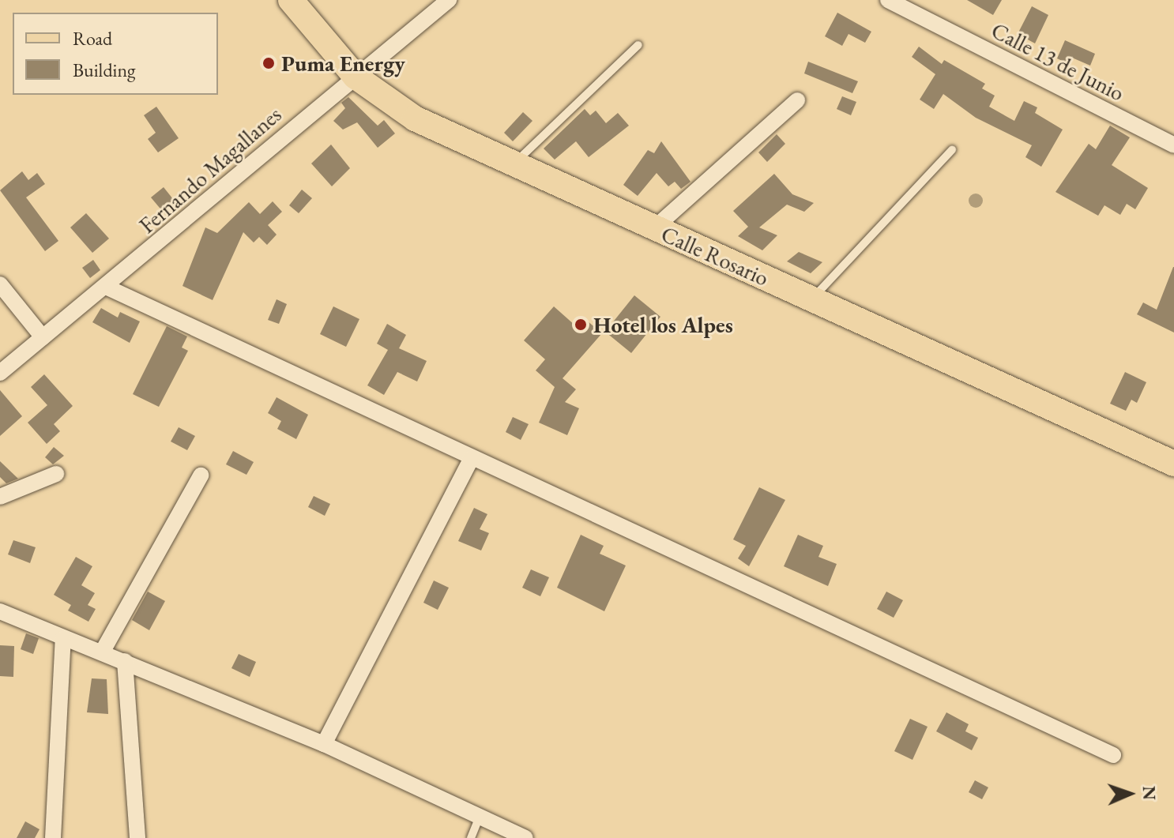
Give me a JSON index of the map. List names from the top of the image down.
{
  "streets": {
    "main road": ["Calle Rosario"],
    "street": ["Calle 13 de Junio", "Fernando Magallanes"]
  },
  "crossings": [
    ["Fernando Magallanes", "Calle Rosario"]
  ],
  "places": ["Puma Energy", "Hotel los Alpes"],
  "legend": ["Road", "Building"],
  "north": "right"
}
